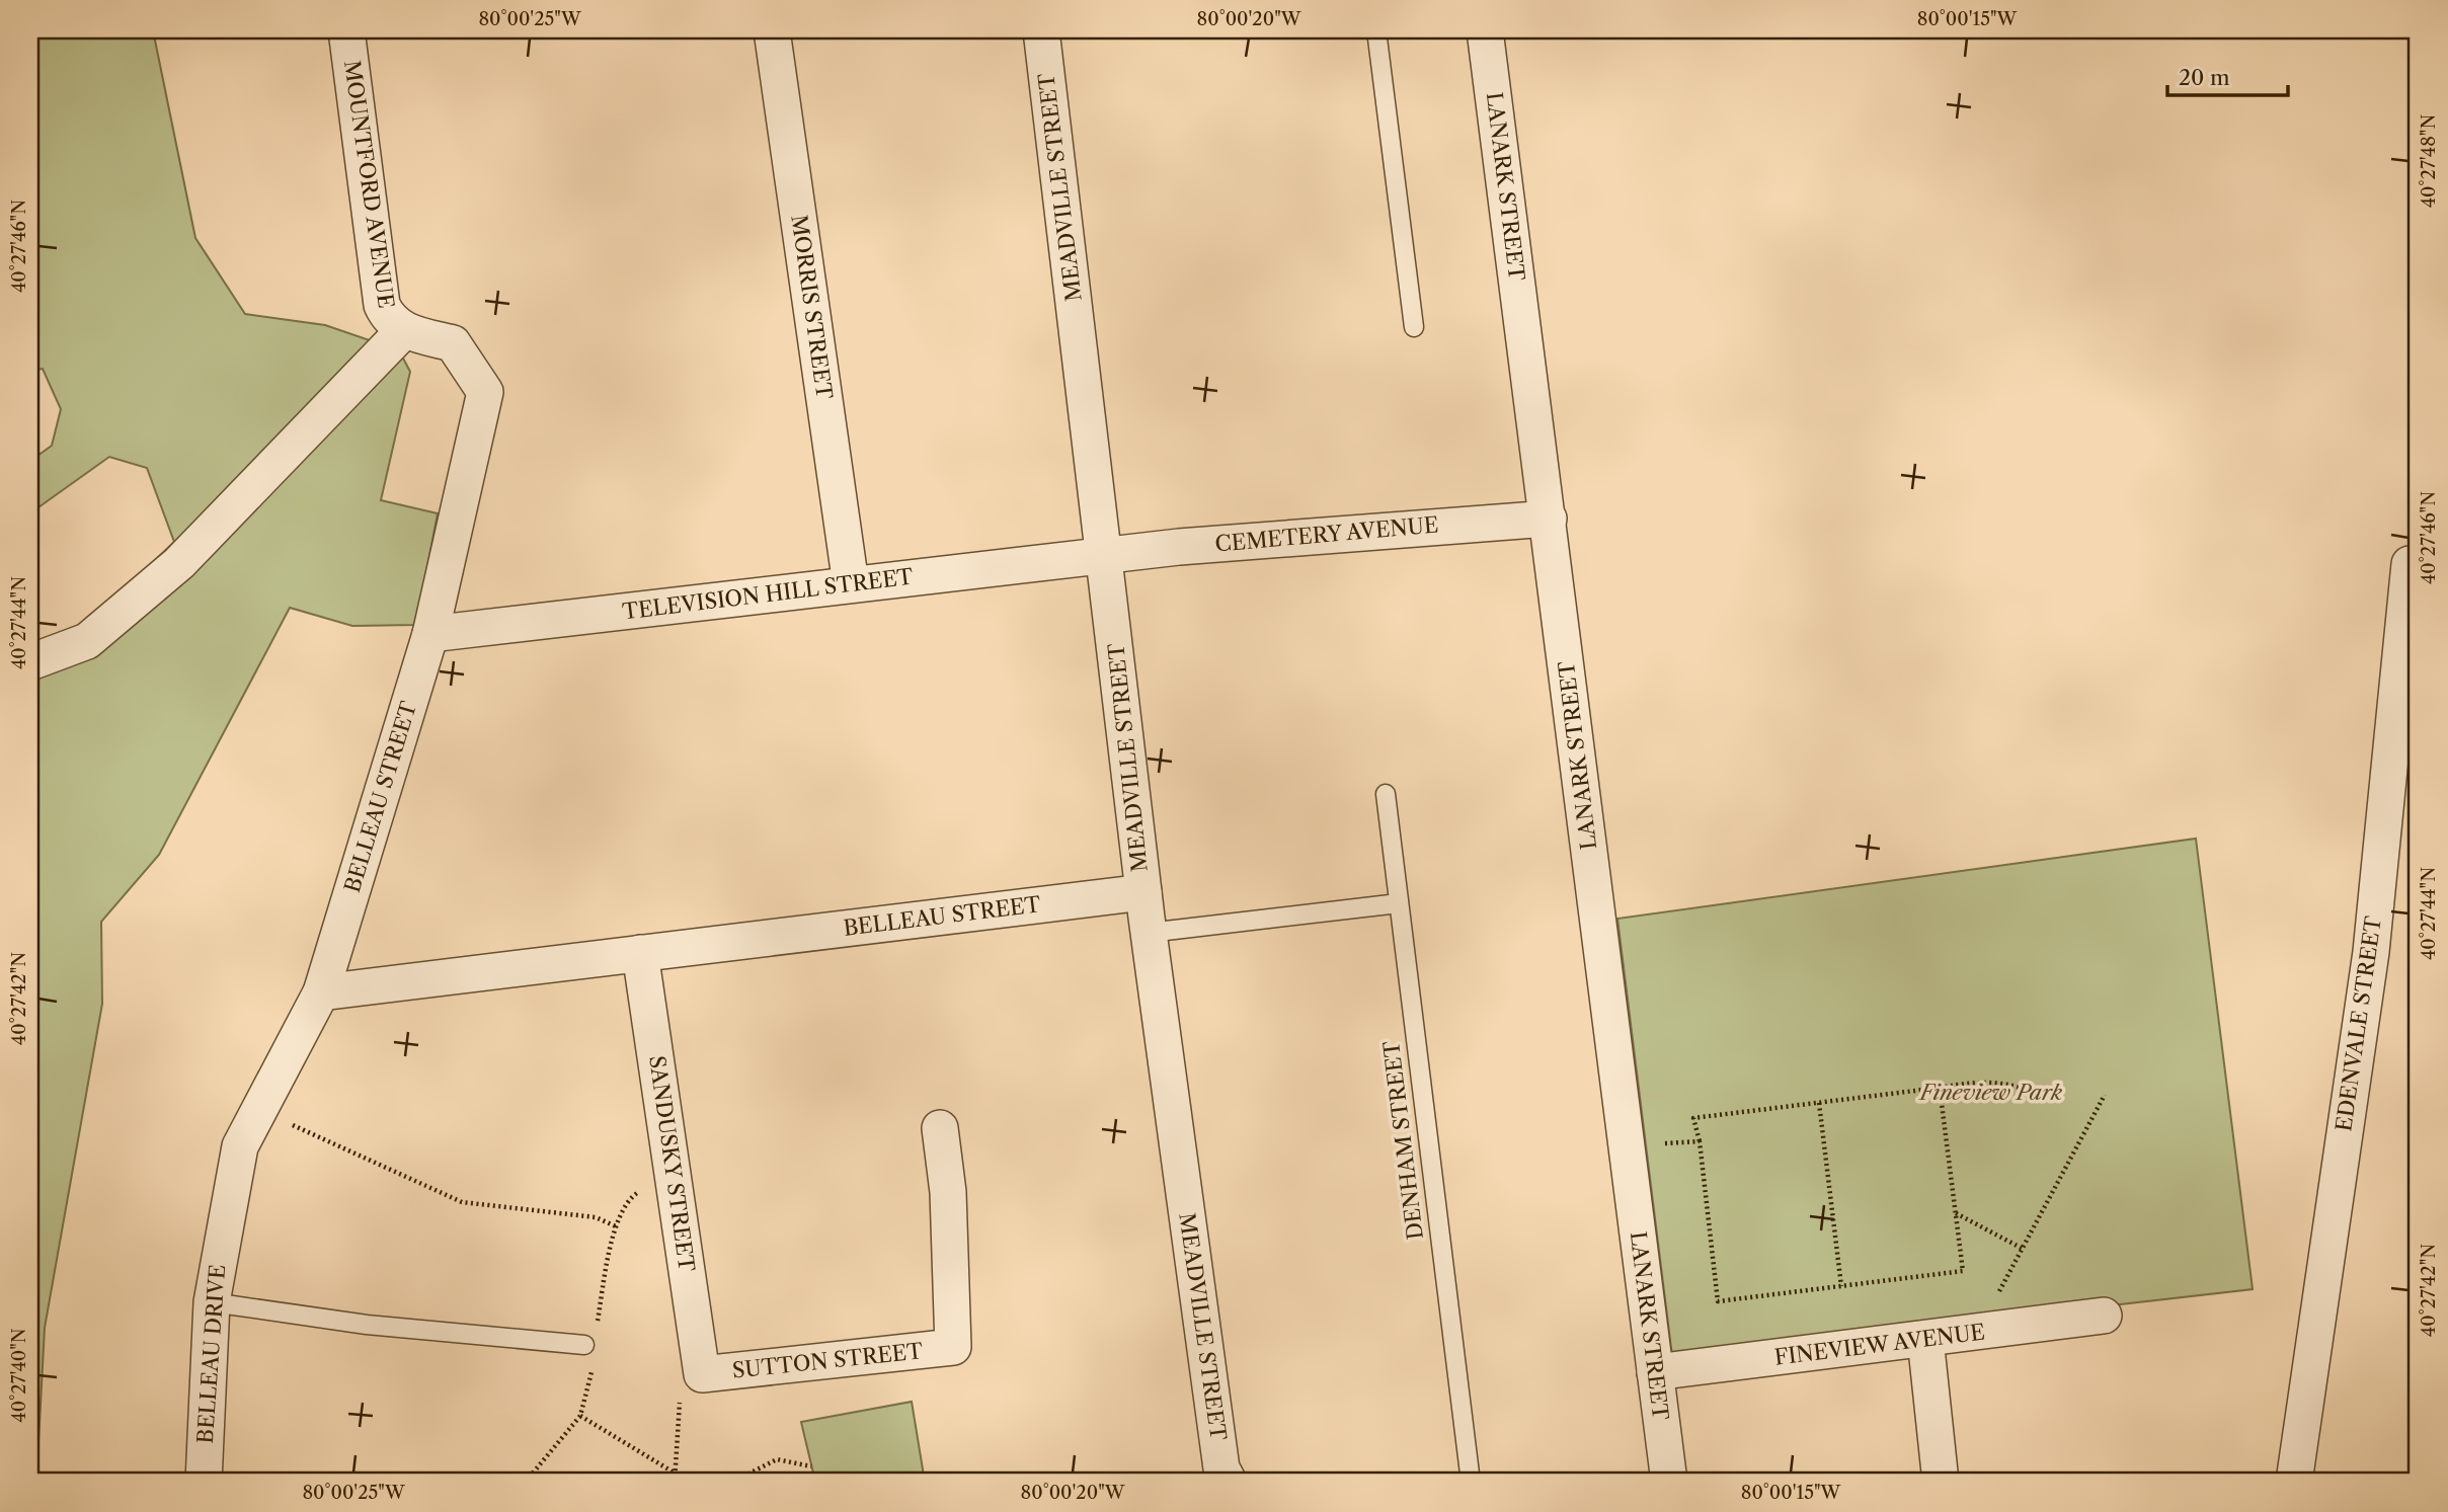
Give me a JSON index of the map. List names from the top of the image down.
{
  "streets": {
    "street": [
      "MOUNTFORD AVENUE",
      "LANARK STREET",
      "MEADVILLE STREET",
      "MORRIS STREET",
      "CEMETERY AVENUE",
      "TELEVISION HILL STREET",
      "BELLEAU STREET",
      "EDENVALE STREET",
      "SANDUSKY STREET",
      "FINEVIEW AVENUE",
      "BELLEAU DRIVE",
      "SUTTON STREET"
    ],
    "lane": ["DENHAM STREET"]
  },
  "crossings": [
    ["MOUNTFORD AVENUE", "BELLEAU STREET"],
    ["LANARK STREET", "CEMETERY AVENUE"],
    ["LANARK STREET", "FINEVIEW AVENUE"],
    ["MEADVILLE STREET", "CEMETERY AVENUE"],
    ["MEADVILLE STREET", "TELEVISION HILL STREET"],
    ["MEADVILLE STREET", "BELLEAU STREET"],
    ["MORRIS STREET", "TELEVISION HILL STREET"],
    ["CEMETERY AVENUE", "TELEVISION HILL STREET"],
    ["TELEVISION HILL STREET", "BELLEAU STREET"],
    ["BELLEAU STREET", "SANDUSKY STREET"],
    ["BELLEAU STREET", "BELLEAU DRIVE"],
    ["SANDUSKY STREET", "SUTTON STREET"]
  ],
  "parks": ["Fineview Park"],
  "scale_bar": "20 m",
  "coordinates": [
    "80°00'25\"W",
    "80°00'20\"W",
    "80°00'15\"W",
    "40°27'48\"N",
    "40°27'46\"N",
    "40°27'44\"N",
    "40°27'42\"N",
    "40°27'40\"N"
  ]
}
